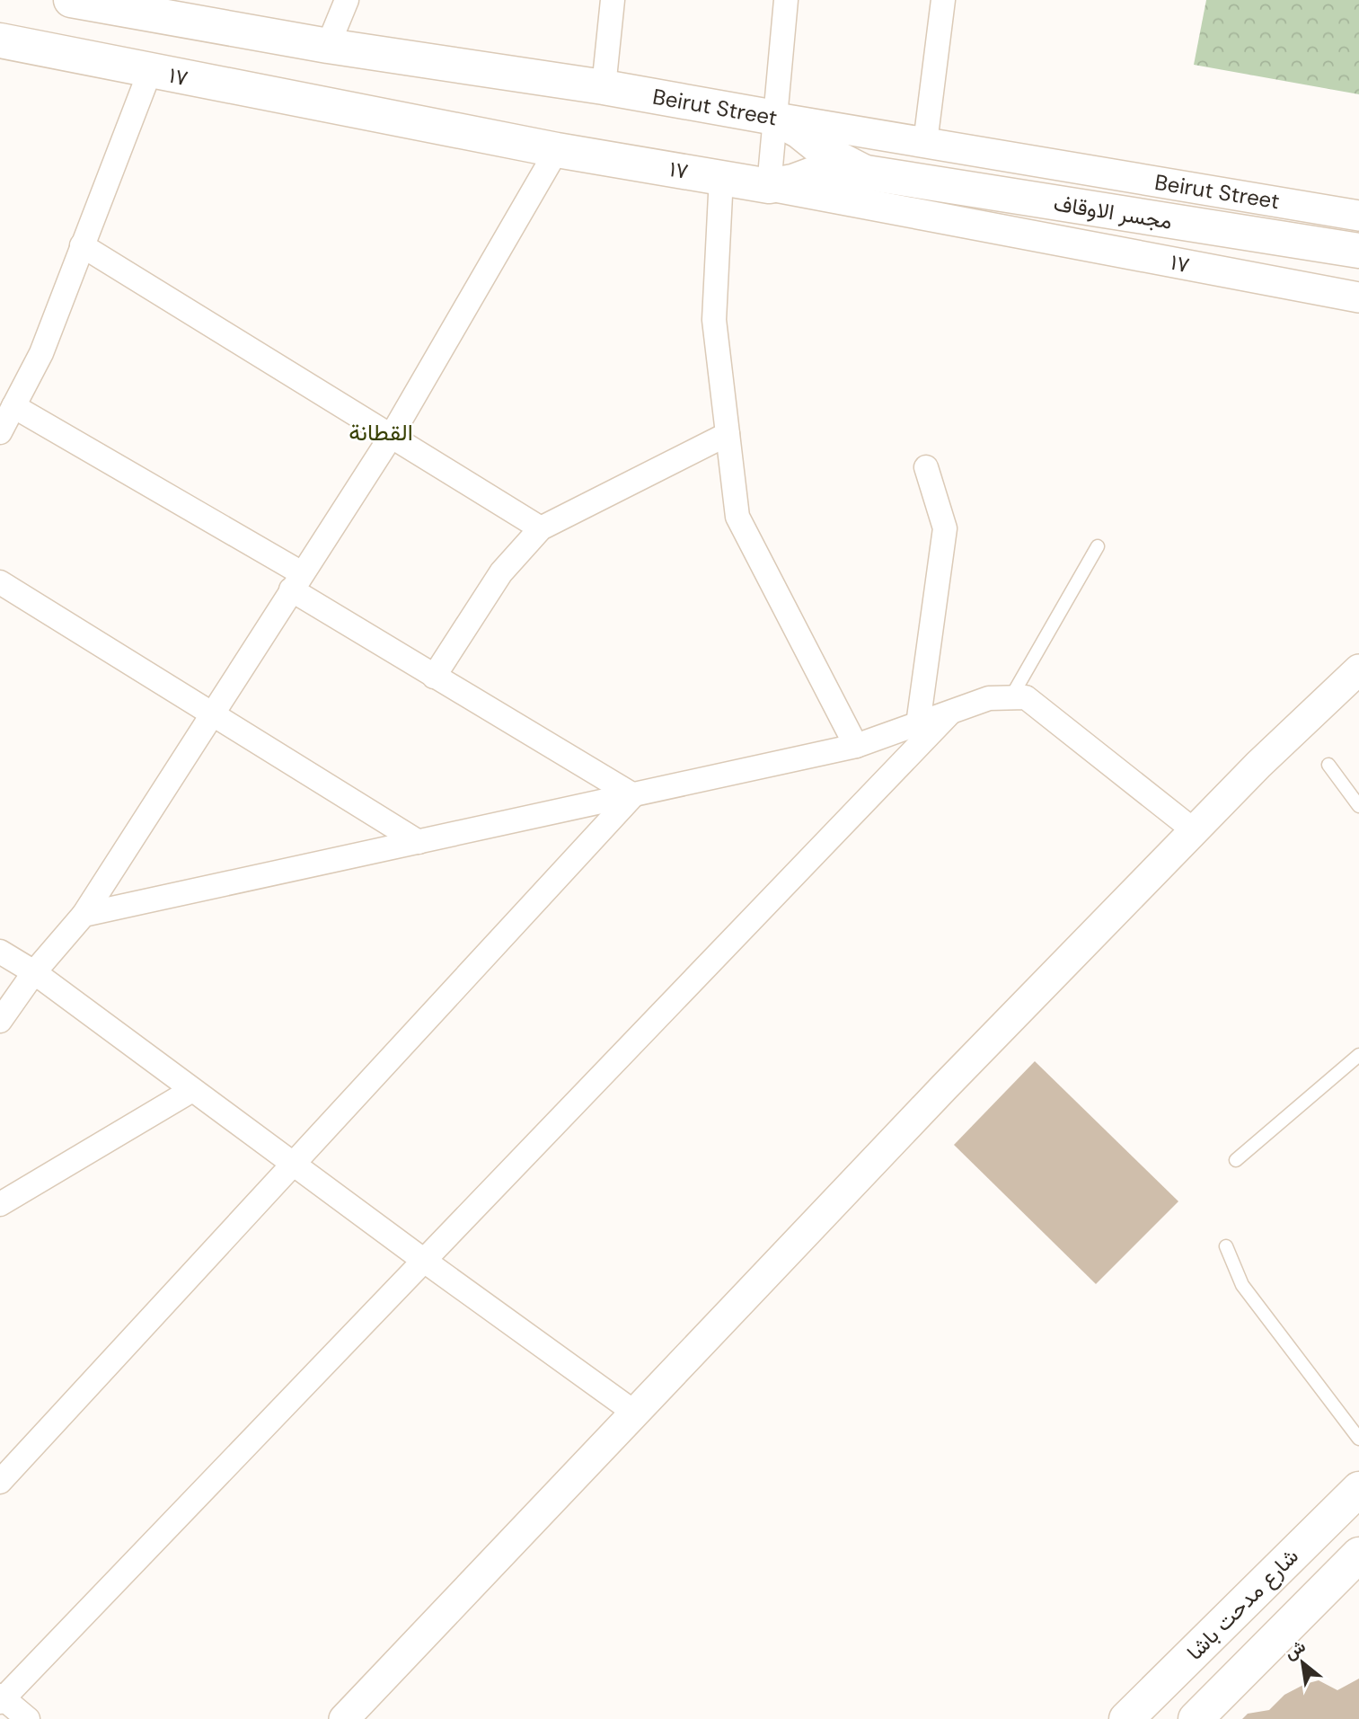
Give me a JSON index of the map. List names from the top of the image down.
{
  "streets": {
    "main road": [
      "١٧",
      "Beirut Street",
      "مجسر الاوقاف",
      "شارع مدحت باشا"
    ]
  },
  "crossings": [
    ["١٧", "مجسر الاوقاف"],
    ["Beirut Street", "مجسر الاوقاف"]
  ],
  "districts": ["القطانة"],
  "north": "top left"
}
